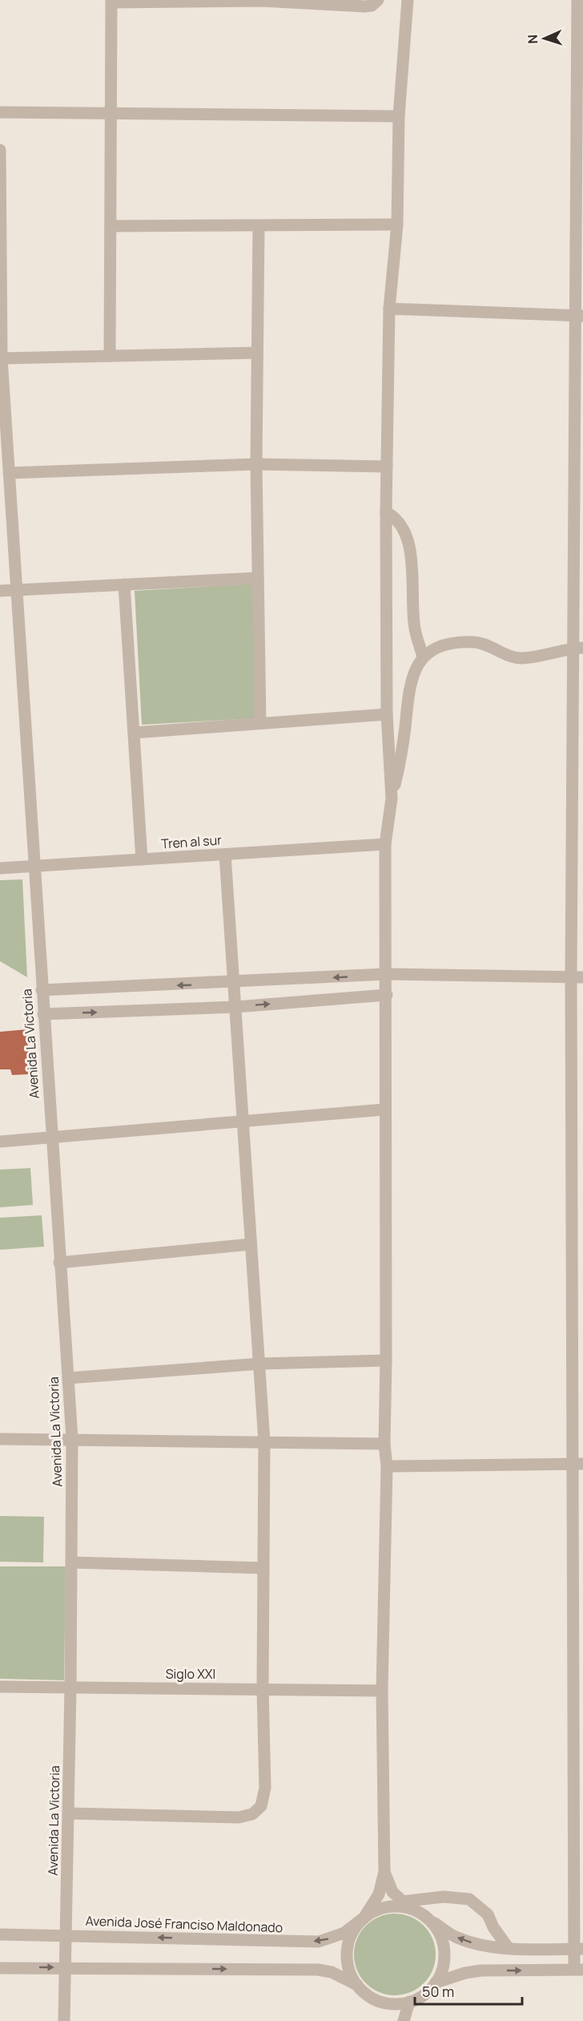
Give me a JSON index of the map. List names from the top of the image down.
{
  "streets": {
    "street": [
      "Tren al sur",
      "Avenida La Victoria",
      "Siglo XXI",
      "Avenida José Franciso Maldonado"
    ]
  },
  "crossings": [
    ["Tren al sur", "Avenida La Victoria"],
    ["Avenida La Victoria", "Siglo XXI"],
    ["Avenida La Victoria", "Avenida José Franciso Maldonado"]
  ],
  "scale_bar": "50 m",
  "north": "left"
}
